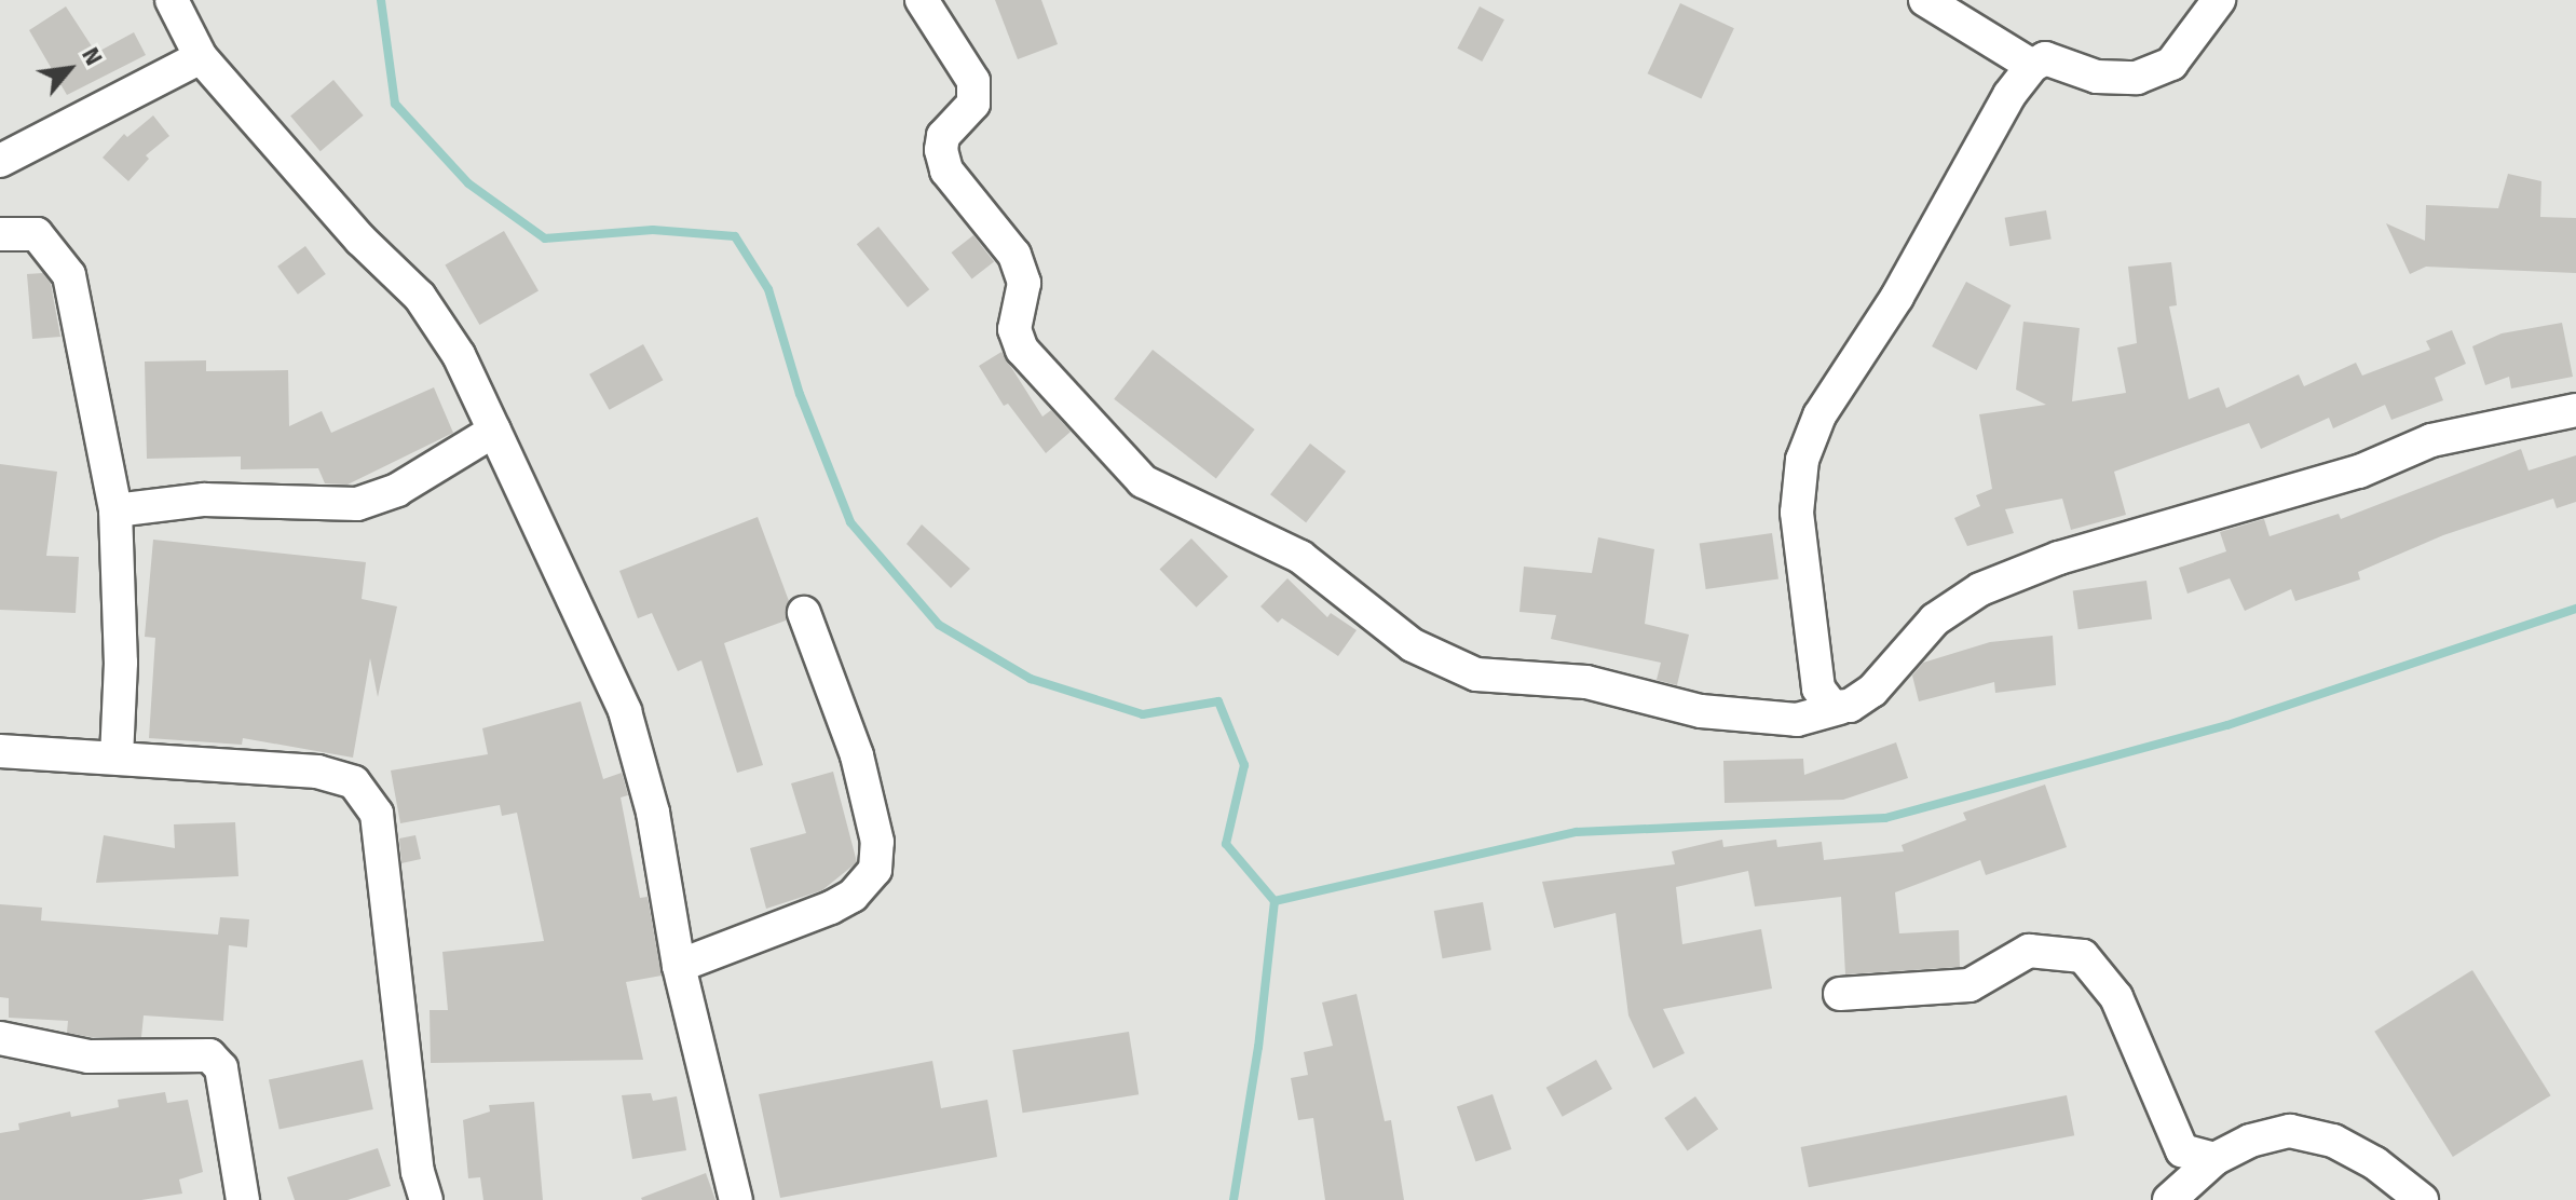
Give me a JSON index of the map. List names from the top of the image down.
{
  "north": "top right"
}
